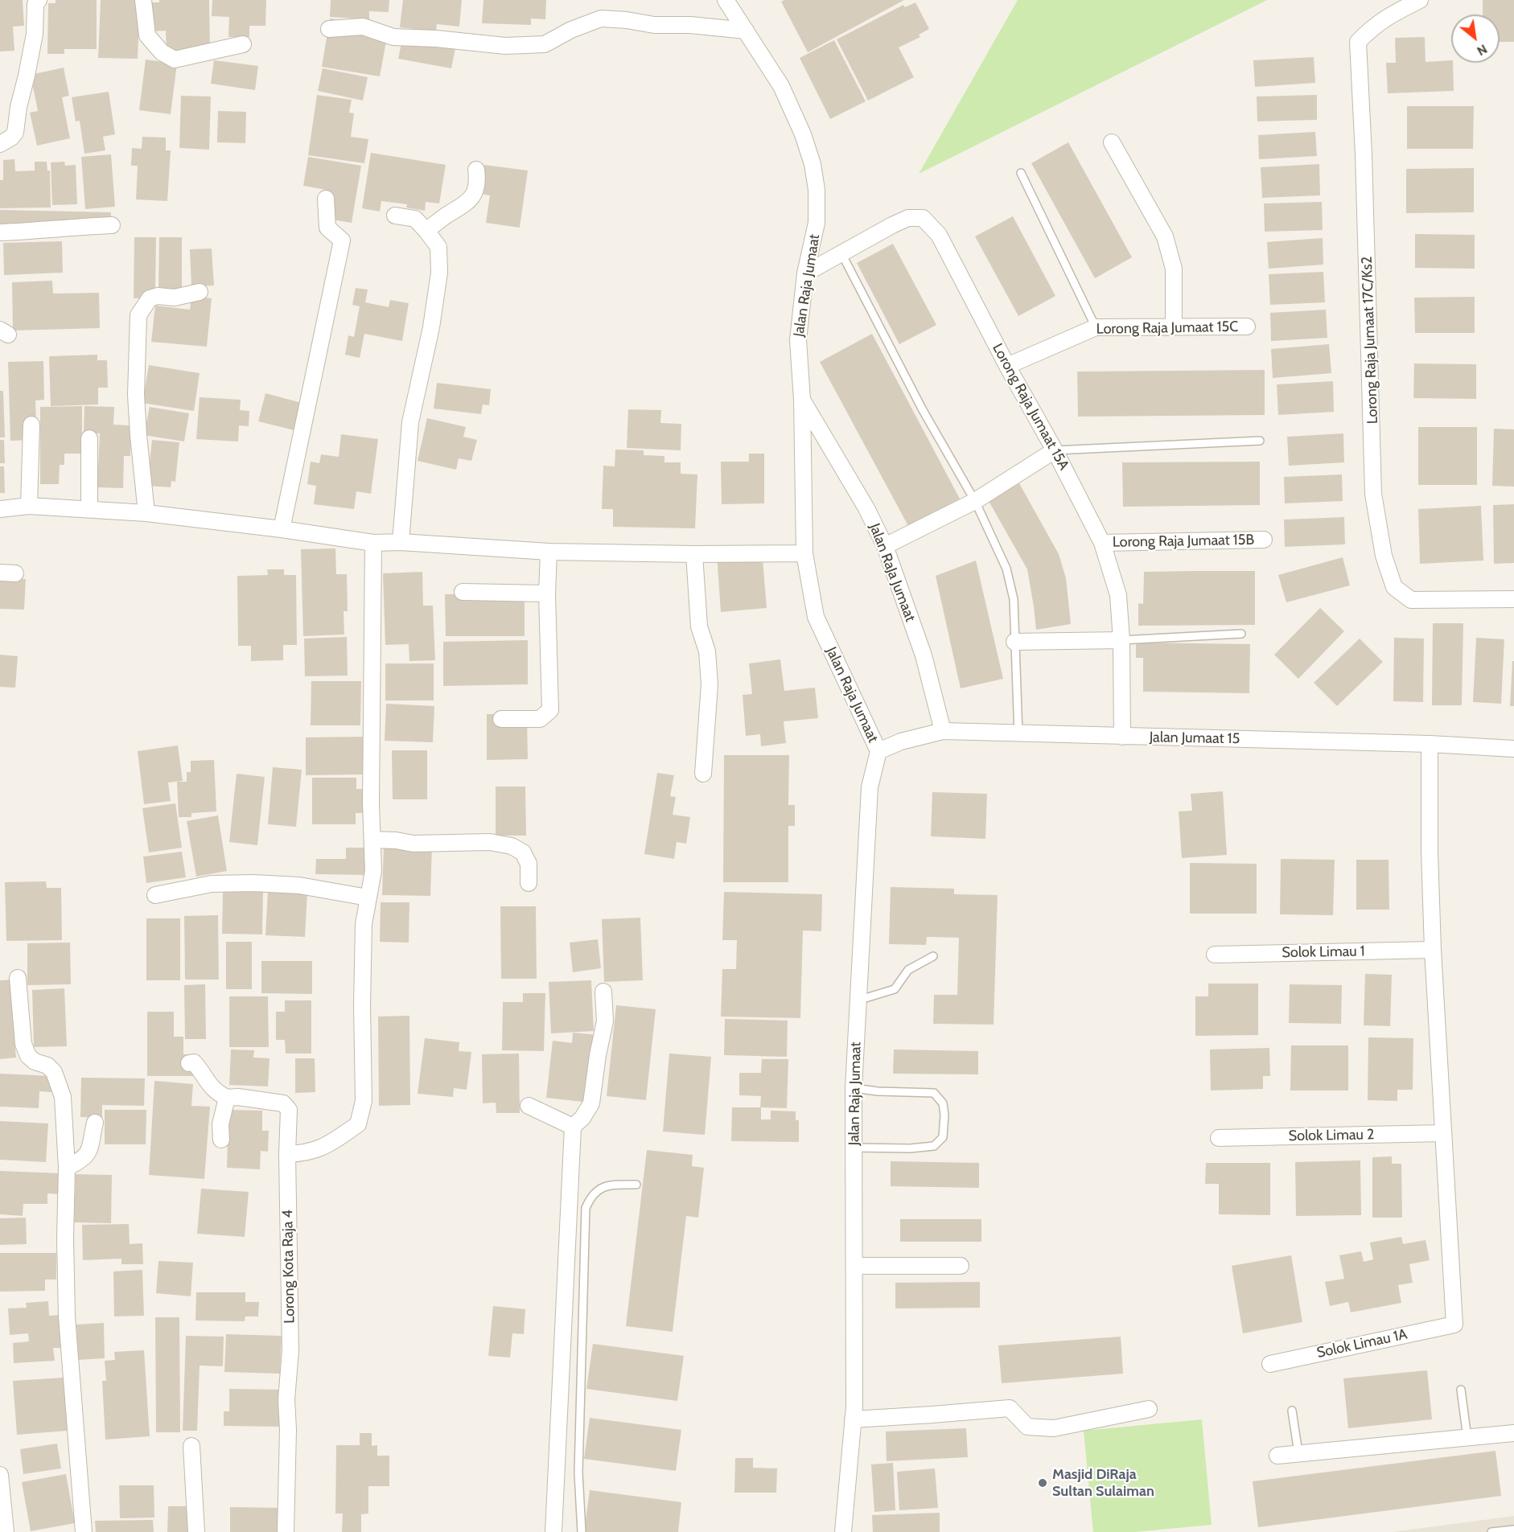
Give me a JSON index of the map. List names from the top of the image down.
{
  "streets": {
    "street": [
      "Jalan Raja Jumaat",
      "Lorong Raja Jumaat 15C",
      "Lorong Raja Jumaat 17C/Ks2",
      "Lorong Raja Jumaat 15A",
      "Lorong Raja Jumaat 15B",
      "Jalan RaJa Jumaat",
      "Jalan Jumaat 15",
      "Solok Limau 1",
      "Solok Limau 2",
      "Lorong Kota Raja 4",
      "Solok Limau 1A"
    ]
  },
  "crossings": [
    ["Jalan Raja Jumaat", "Lorong Raja Jumaat 15A"],
    ["Jalan Raja Jumaat", "Jalan RaJa Jumaat"],
    ["Jalan Raja Jumaat", "Jalan Jumaat 15"],
    ["Lorong Raja Jumaat 15C", "Lorong Raja Jumaat 15A"],
    ["Lorong Raja Jumaat 15A", "Lorong Raja Jumaat 15B"],
    ["Lorong Raja Jumaat 15A", "Jalan Jumaat 15"],
    ["Jalan RaJa Jumaat", "Jalan Jumaat 15"],
    ["Solok Limau 2", "Solok Limau 1A"]
  ],
  "places": ["Masjid DiRaja Sultan Sulaiman"],
  "north": "bottom right"
}
